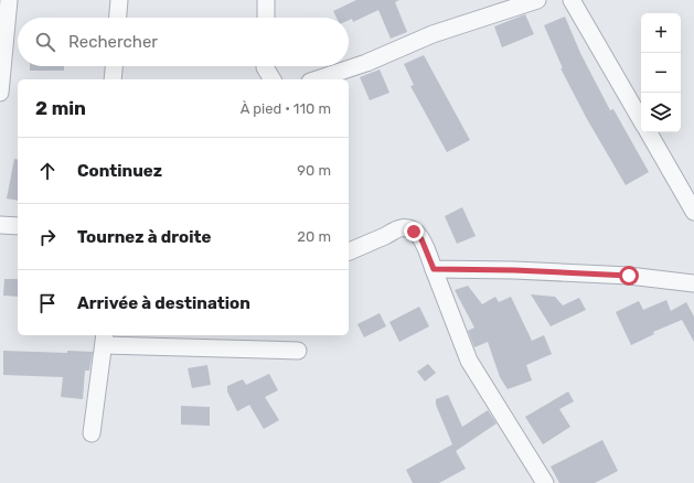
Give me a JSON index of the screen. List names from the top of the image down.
{
  "page": {
    "map_buttons": ["+", "−"],
    "search": "Rechercher",
    "heading": ["2 min", "À pied · 110 m"],
    "list": [
      ["Continuez", "90 m"],
      ["Tournez à droite", "20 m"],
      "Arrivée à destination"
    ]
  }
}
